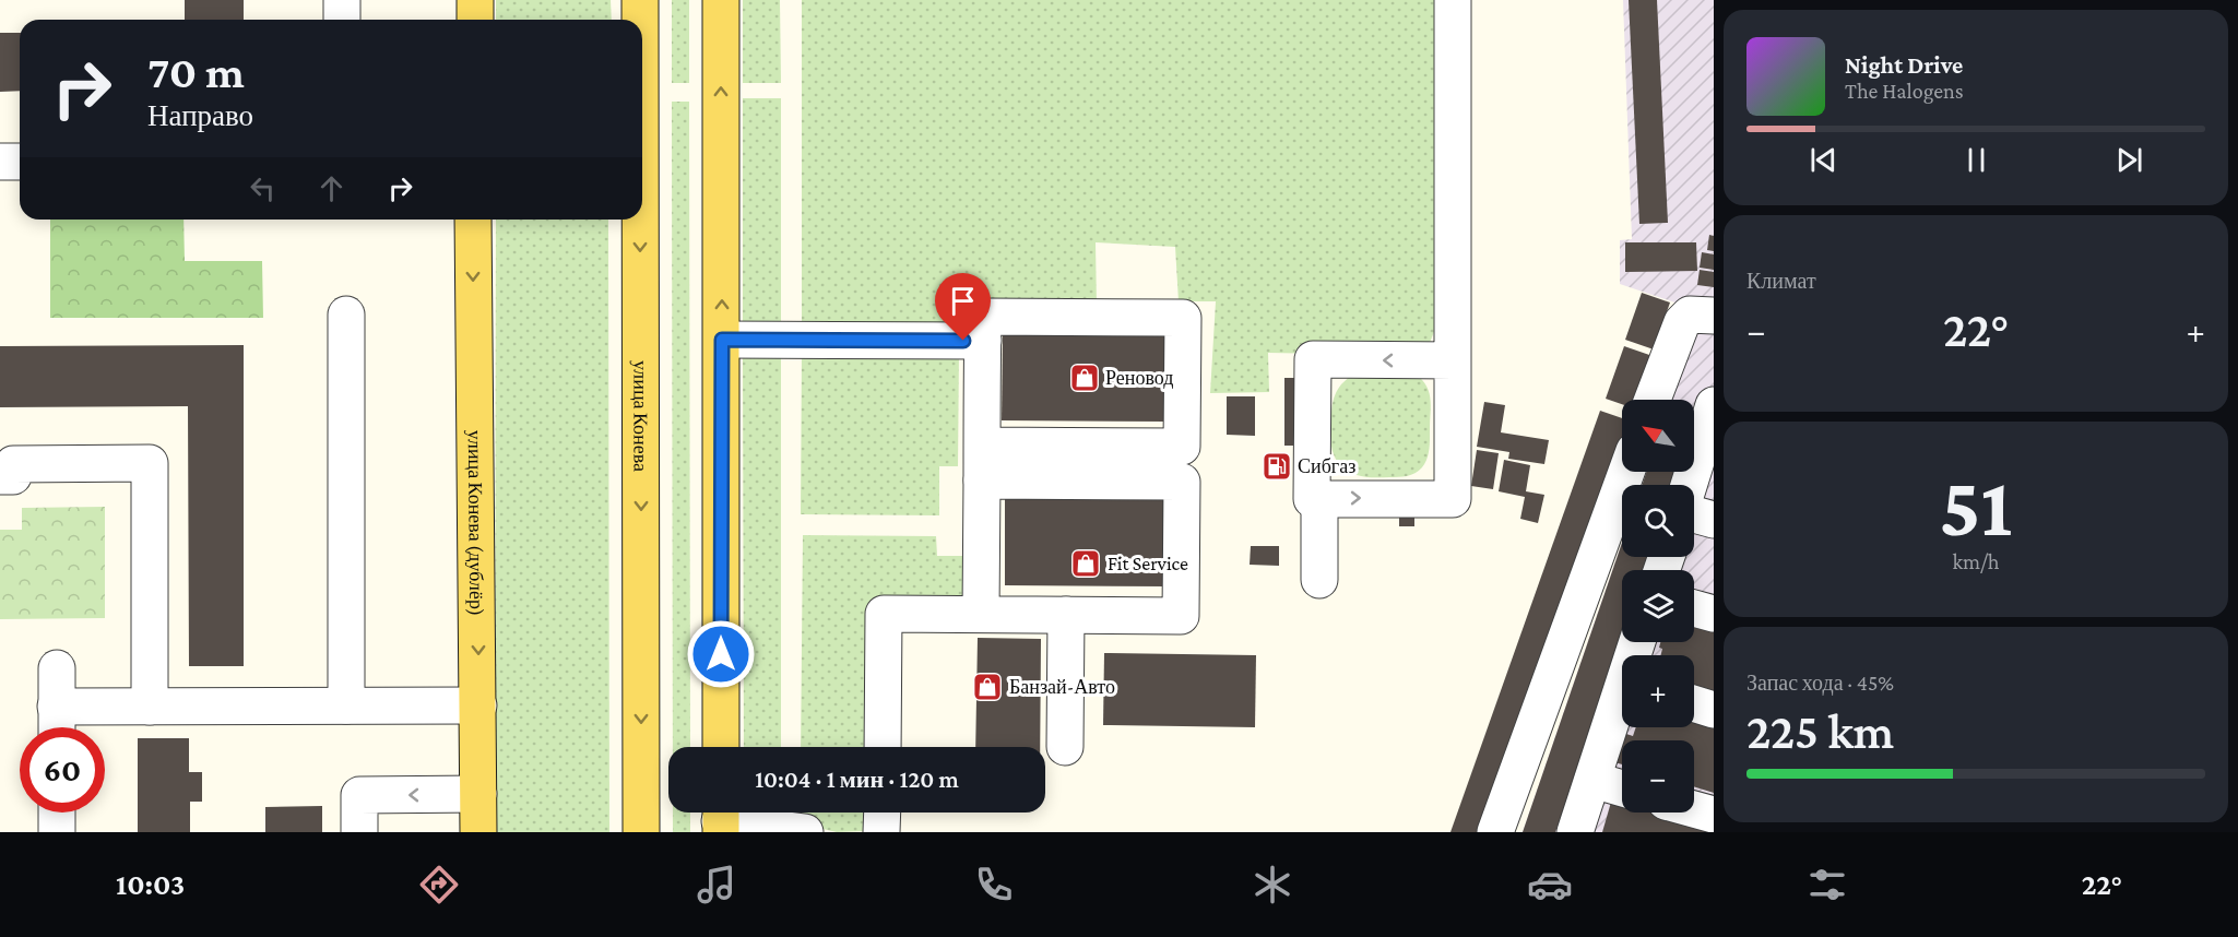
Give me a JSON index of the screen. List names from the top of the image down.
{
  "streets": {
    "main road": ["улица Конева", "улица Конева (дублёр)"]
  },
  "places": {
    "shop": ["Реновод", "Fit Service", "Банзай-Авто"],
    "fuel station": ["Сибгаз"]
  },
  "north": "top left",
  "page": {
    "turn": ["70 m", "Направо"],
    "song": ["Night Drive", "The Halogens"],
    "tile": [
      "Климат",
      ["51", "km/h"],
      ["Запас хода · 45%", "225 km"]
    ],
    "heat": ["−", "22°", "+"],
    "map_buttons": ["+", "−"],
    "limit": "60",
    "trip": "10:04 · 1 мин · 120 m",
    "tabs": ["10:03", "22°"]
  }
}
